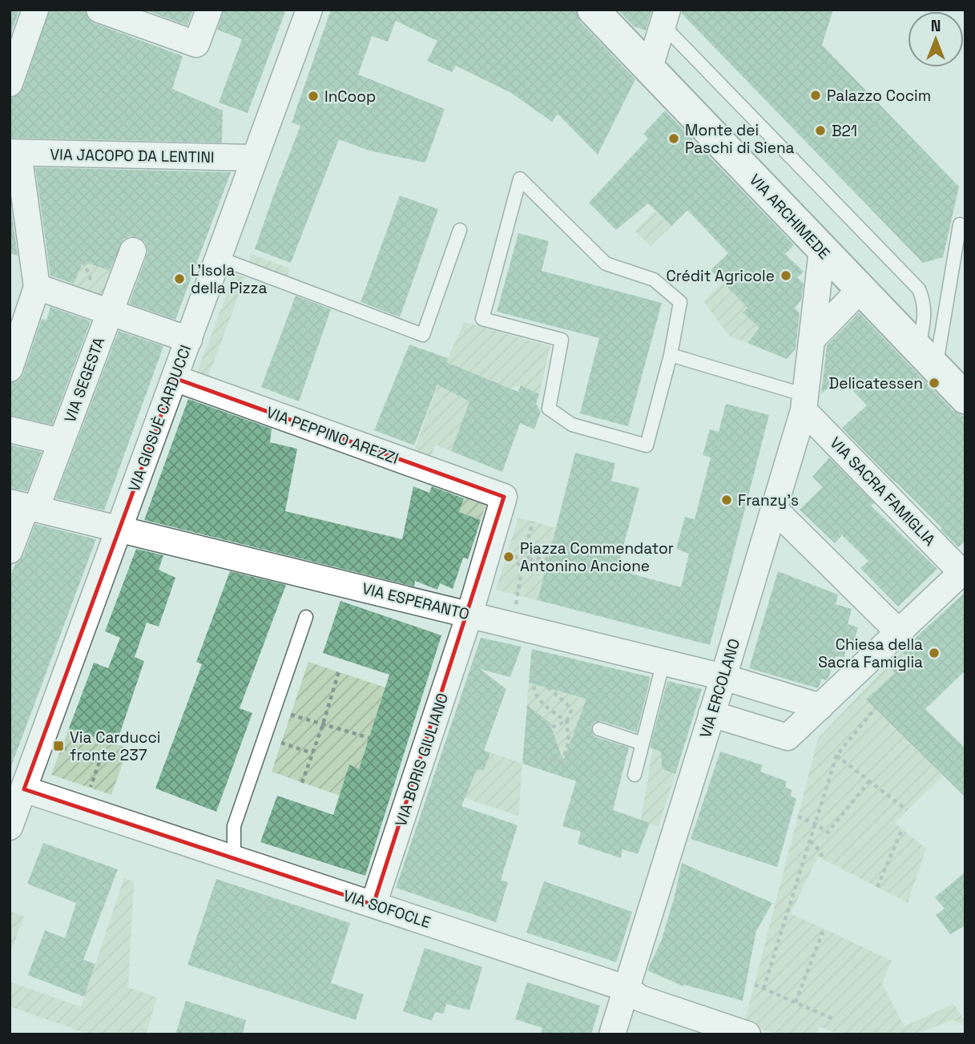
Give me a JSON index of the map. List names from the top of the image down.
{
  "streets": {
    "main road": ["VIA ARCHIMEDE"],
    "street": [
      "VIA JACOPO DA LENTINI",
      "VIA SEGESTA",
      "VIA GIOSUÈ CARDUCCI",
      "VIA PEPPINO AREZZI",
      "VIA SACRA FAMIGLIA",
      "VIA ESPERANTO",
      "VIA ERCOLANO",
      "VIA BORIS GIULIANO",
      "VIA SOFOCLE"
    ]
  },
  "crossings": [
    ["VIA JACOPO DA LENTINI", "VIA GIOSUÈ CARDUCCI"],
    ["VIA ARCHIMEDE", "VIA ERCOLANO"],
    ["VIA SEGESTA", "VIA ESPERANTO"],
    ["VIA GIOSUÈ CARDUCCI", "VIA PEPPINO AREZZI"],
    ["VIA GIOSUÈ CARDUCCI", "VIA ESPERANTO"],
    ["VIA GIOSUÈ CARDUCCI", "VIA SOFOCLE"],
    ["VIA PEPPINO AREZZI", "VIA BORIS GIULIANO"],
    ["VIA SACRA FAMIGLIA", "VIA ERCOLANO"],
    ["VIA ESPERANTO", "VIA ERCOLANO"],
    ["VIA ESPERANTO", "VIA BORIS GIULIANO"],
    ["VIA ERCOLANO", "VIA SOFOCLE"],
    ["VIA BORIS GIULIANO", "VIA SOFOCLE"]
  ],
  "places": {
    "other": [
      "Palazzo Cocim",
      "InCoop",
      "B21",
      "Monte dei Paschi di Siena",
      "Crédit Agricole",
      "L'Isola della Pizza",
      "Delicatessen",
      "Franzy's",
      "Piazza Commendator Antonino Ancione",
      "Chiesa della Sacra Famiglia"
    ],
    "transit": ["Via Carducci fronte 237"]
  },
  "north": "top"
}
